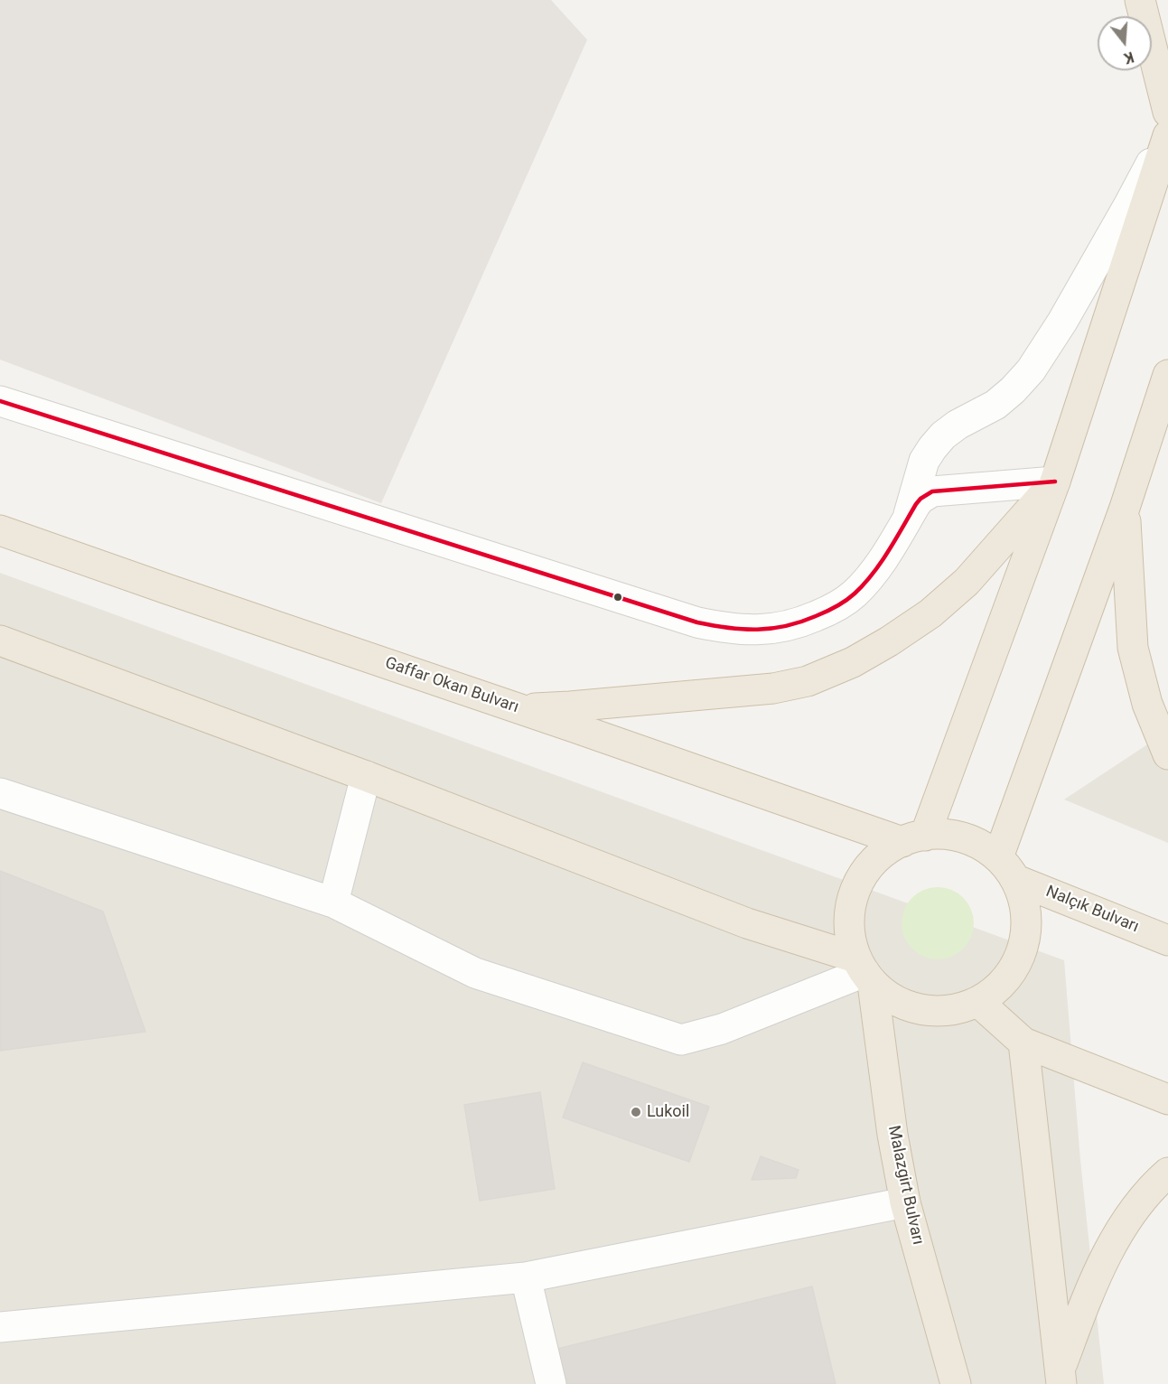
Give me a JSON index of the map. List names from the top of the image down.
{
  "streets": {
    "highway": ["Gaffar Okan Bulvarı", "Nalçık Bulvarı", "Malazgirt Bulvarı"]
  },
  "crossings": [
    ["Gaffar Okan Bulvarı", "Nalçık Bulvarı"],
    ["Gaffar Okan Bulvarı", "Malazgirt Bulvarı"],
    ["Nalçık Bulvarı", "Malazgirt Bulvarı"]
  ],
  "places": ["Lukoil"],
  "north": "bottom"
}
